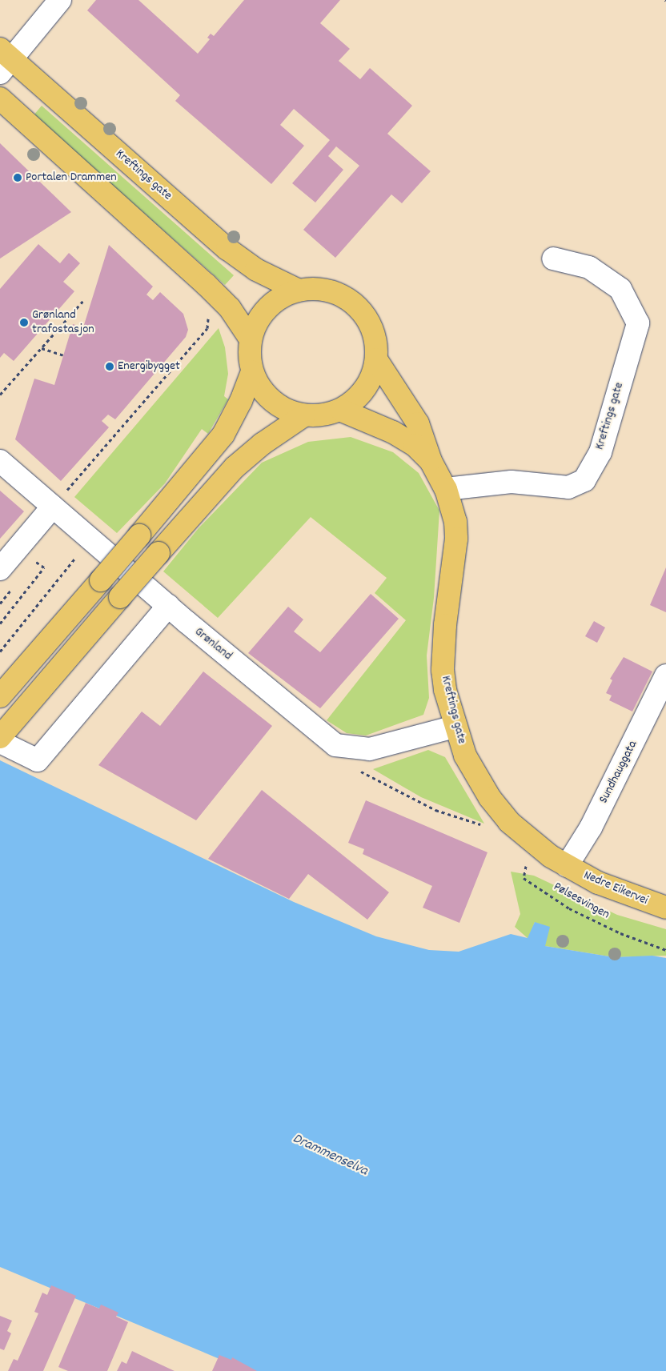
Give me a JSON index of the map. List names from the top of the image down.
{
  "streets": {
    "main road": ["Kreftings gate", "Nedre Eikervei"],
    "street": ["Grønland", "Sundhauggata"],
    "path": ["Pølsesvingen"]
  },
  "crossings": [
    ["Kreftings gate", "Sundhauggata"],
    ["Kreftings gate", "Nedre Eikervei"],
    ["Kreftings gate", "Pølsesvingen"],
    ["Sundhauggata", "Nedre Eikervei"]
  ],
  "water": ["Drammenselva"],
  "places": ["Portalen Drammen", "Grønland trafostasjon", "Energibygget"]
}
